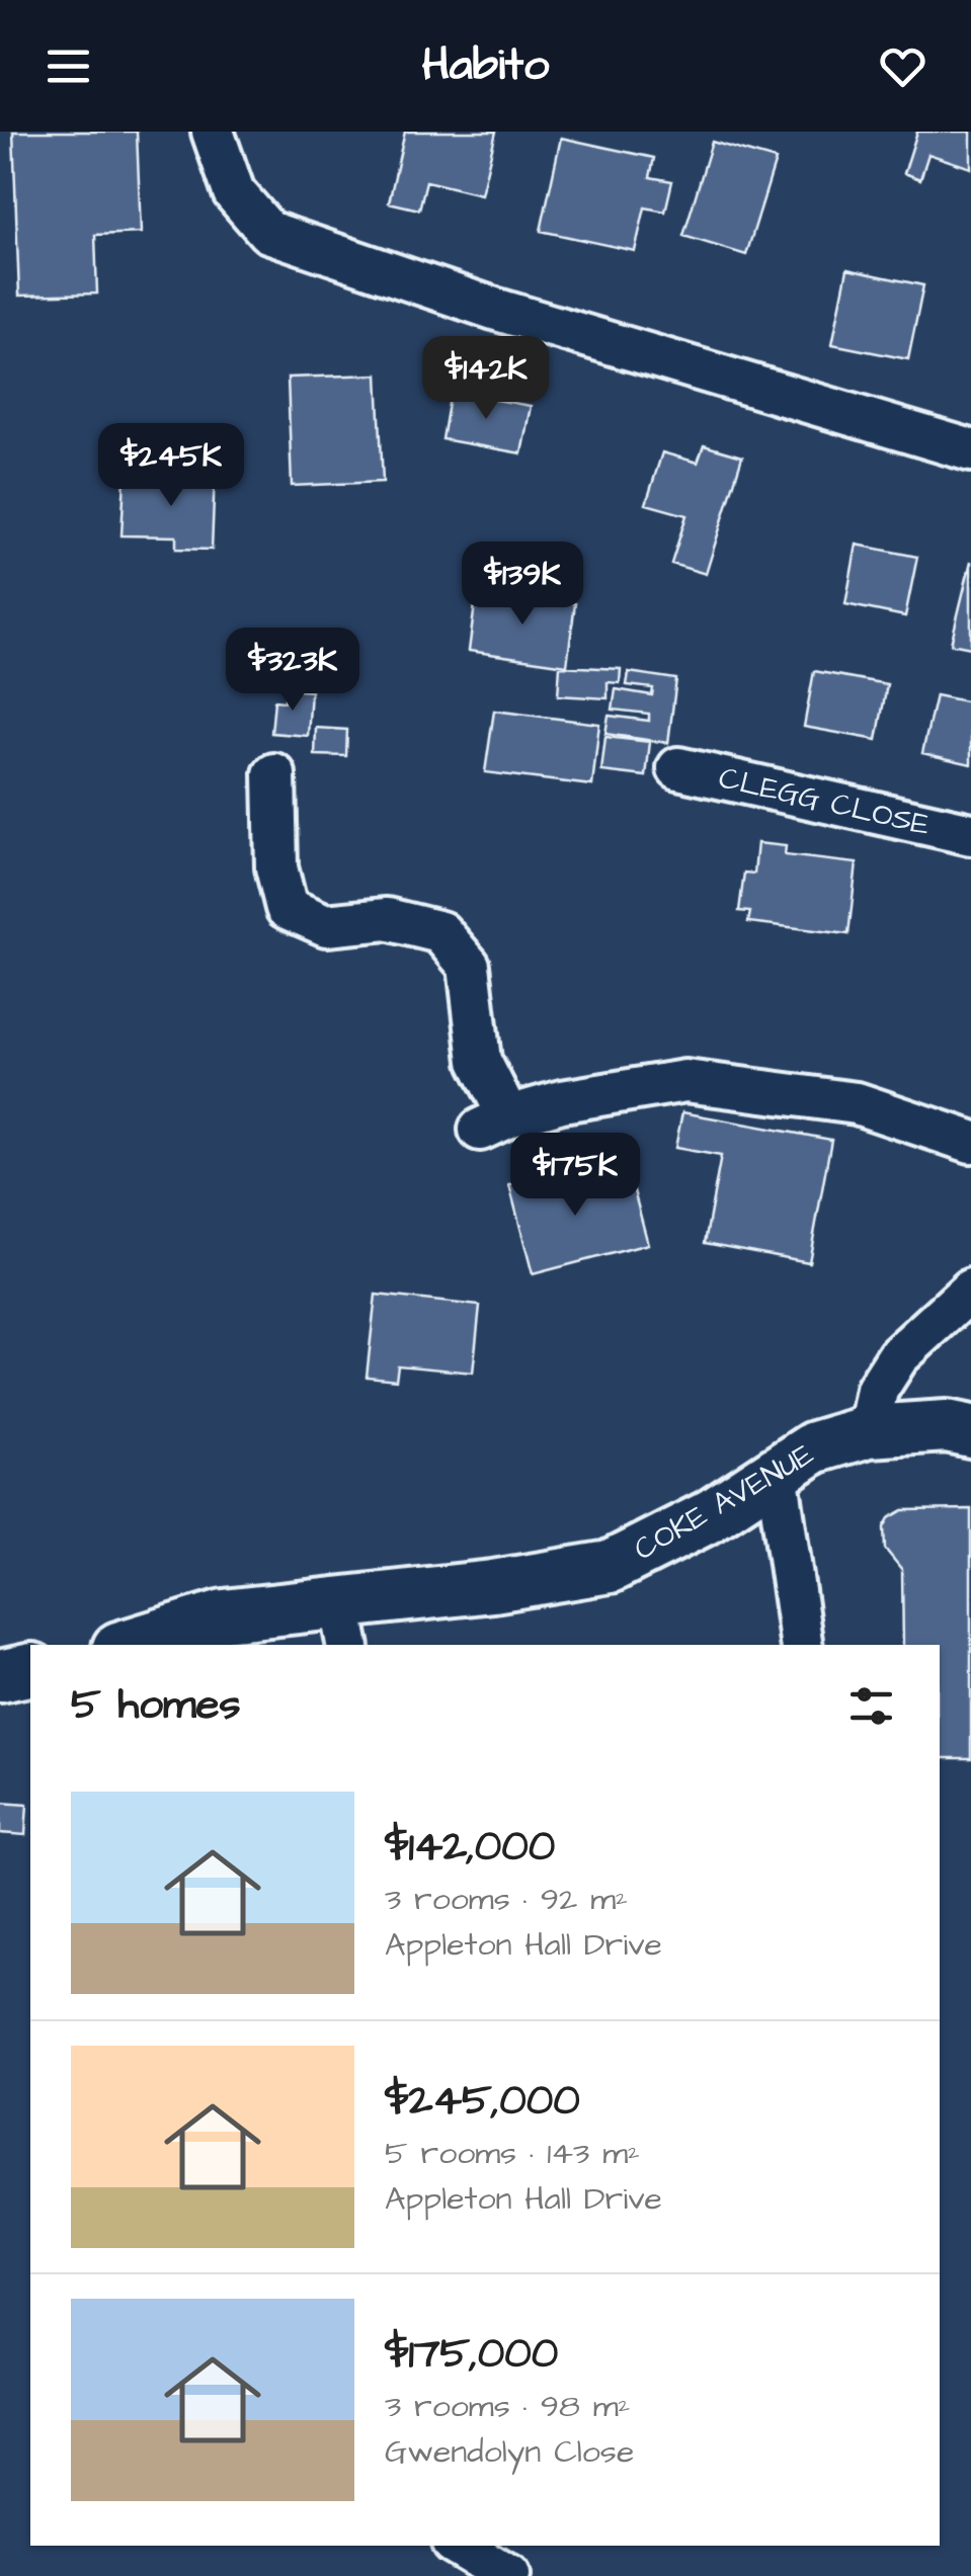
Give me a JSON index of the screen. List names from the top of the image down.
{
  "streets": {
    "street": ["CLEGG CLOSE", "COKE AVENUE"]
  },
  "page": {
    "header": "Habito",
    "price": [
      "$142K",
      "$245K",
      "$139K",
      "$323K",
      "$175K"
    ],
    "heading": "5 homes",
    "list": [
      {
        "name": "$142,000",
        "note": "3 rooms · 92 m² · Appleton Hall Drive"
      },
      {
        "name": "$245,000",
        "note": "5 rooms · 143 m² · Appleton Hall Drive"
      },
      {
        "name": "$175,000",
        "note": "3 rooms · 98 m² · Gwendolyn Close"
      }
    ]
  }
}
